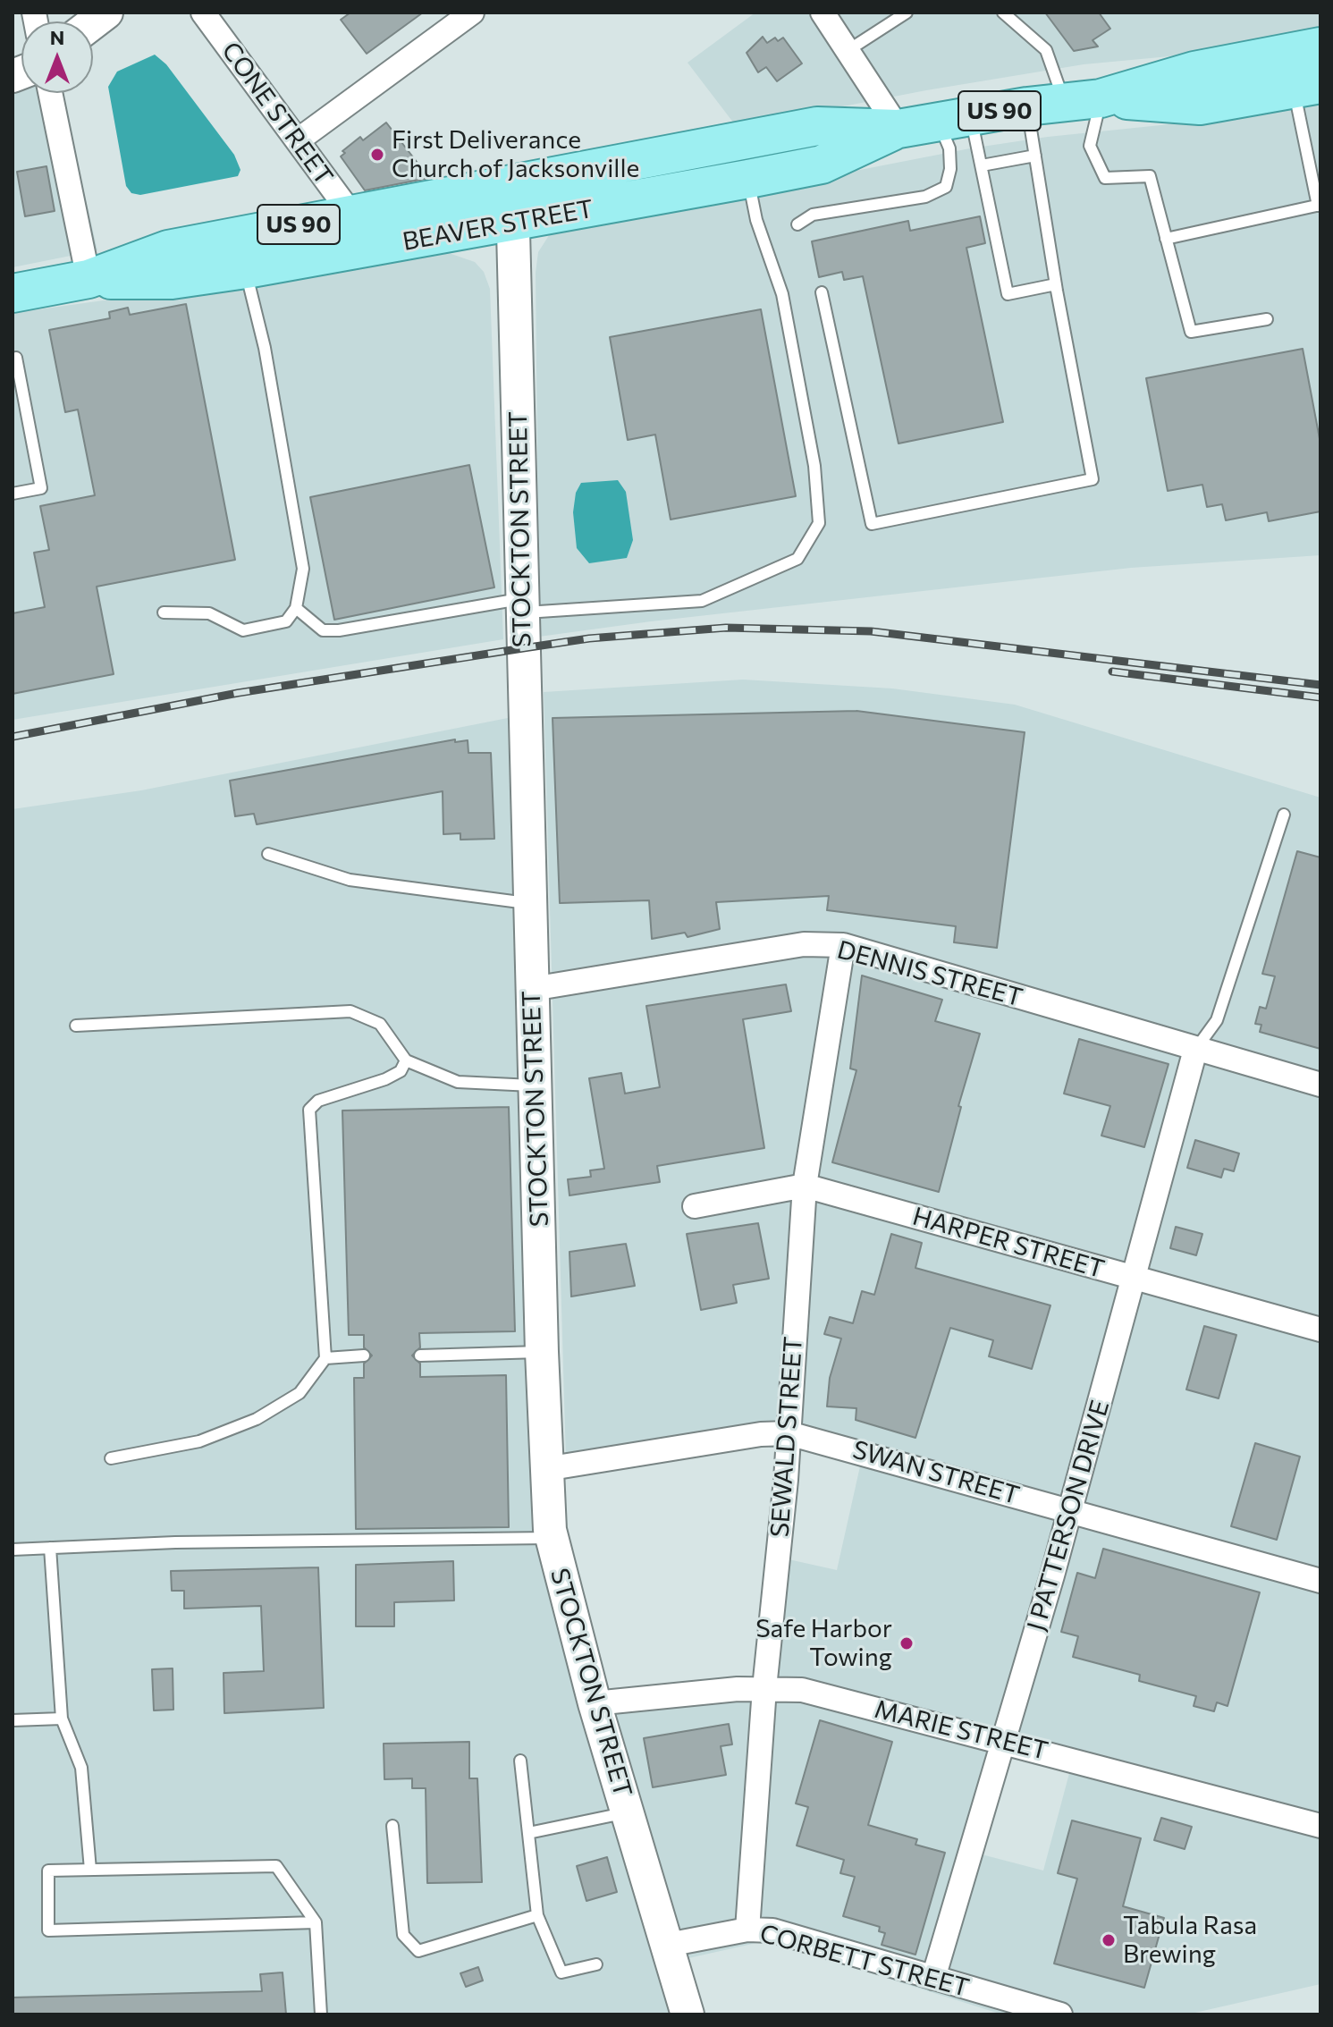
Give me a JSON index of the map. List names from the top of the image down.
{
  "streets": {
    "main road": ["US 90", "BEAVER STREET", "STOCKTON STREET"],
    "street": [
      "CONE STREET",
      "DENNIS STREET",
      "HARPER STREET",
      "SEWALD STREET",
      "SWAN STREET",
      "J PATTERSON DRIVE",
      "MARIE STREET",
      "CORBETT STREET"
    ]
  },
  "crossings": [
    ["CONE STREET", "BEAVER STREET"],
    ["BEAVER STREET", "STOCKTON STREET"],
    ["STOCKTON STREET", "DENNIS STREET"],
    ["STOCKTON STREET", "SWAN STREET"],
    ["STOCKTON STREET", "MARIE STREET"],
    ["STOCKTON STREET", "CORBETT STREET"],
    ["DENNIS STREET", "SEWALD STREET"],
    ["DENNIS STREET", "J PATTERSON DRIVE"],
    ["HARPER STREET", "SEWALD STREET"],
    ["HARPER STREET", "J PATTERSON DRIVE"],
    ["SEWALD STREET", "SWAN STREET"],
    ["SEWALD STREET", "MARIE STREET"],
    ["SEWALD STREET", "CORBETT STREET"],
    ["SWAN STREET", "J PATTERSON DRIVE"],
    ["J PATTERSON DRIVE", "MARIE STREET"],
    ["J PATTERSON DRIVE", "CORBETT STREET"]
  ],
  "places": ["First Deliverance Church of Jacksonville", "Safe Harbor Towing", "Tabula Rasa Brewing"],
  "north": "top"
}
